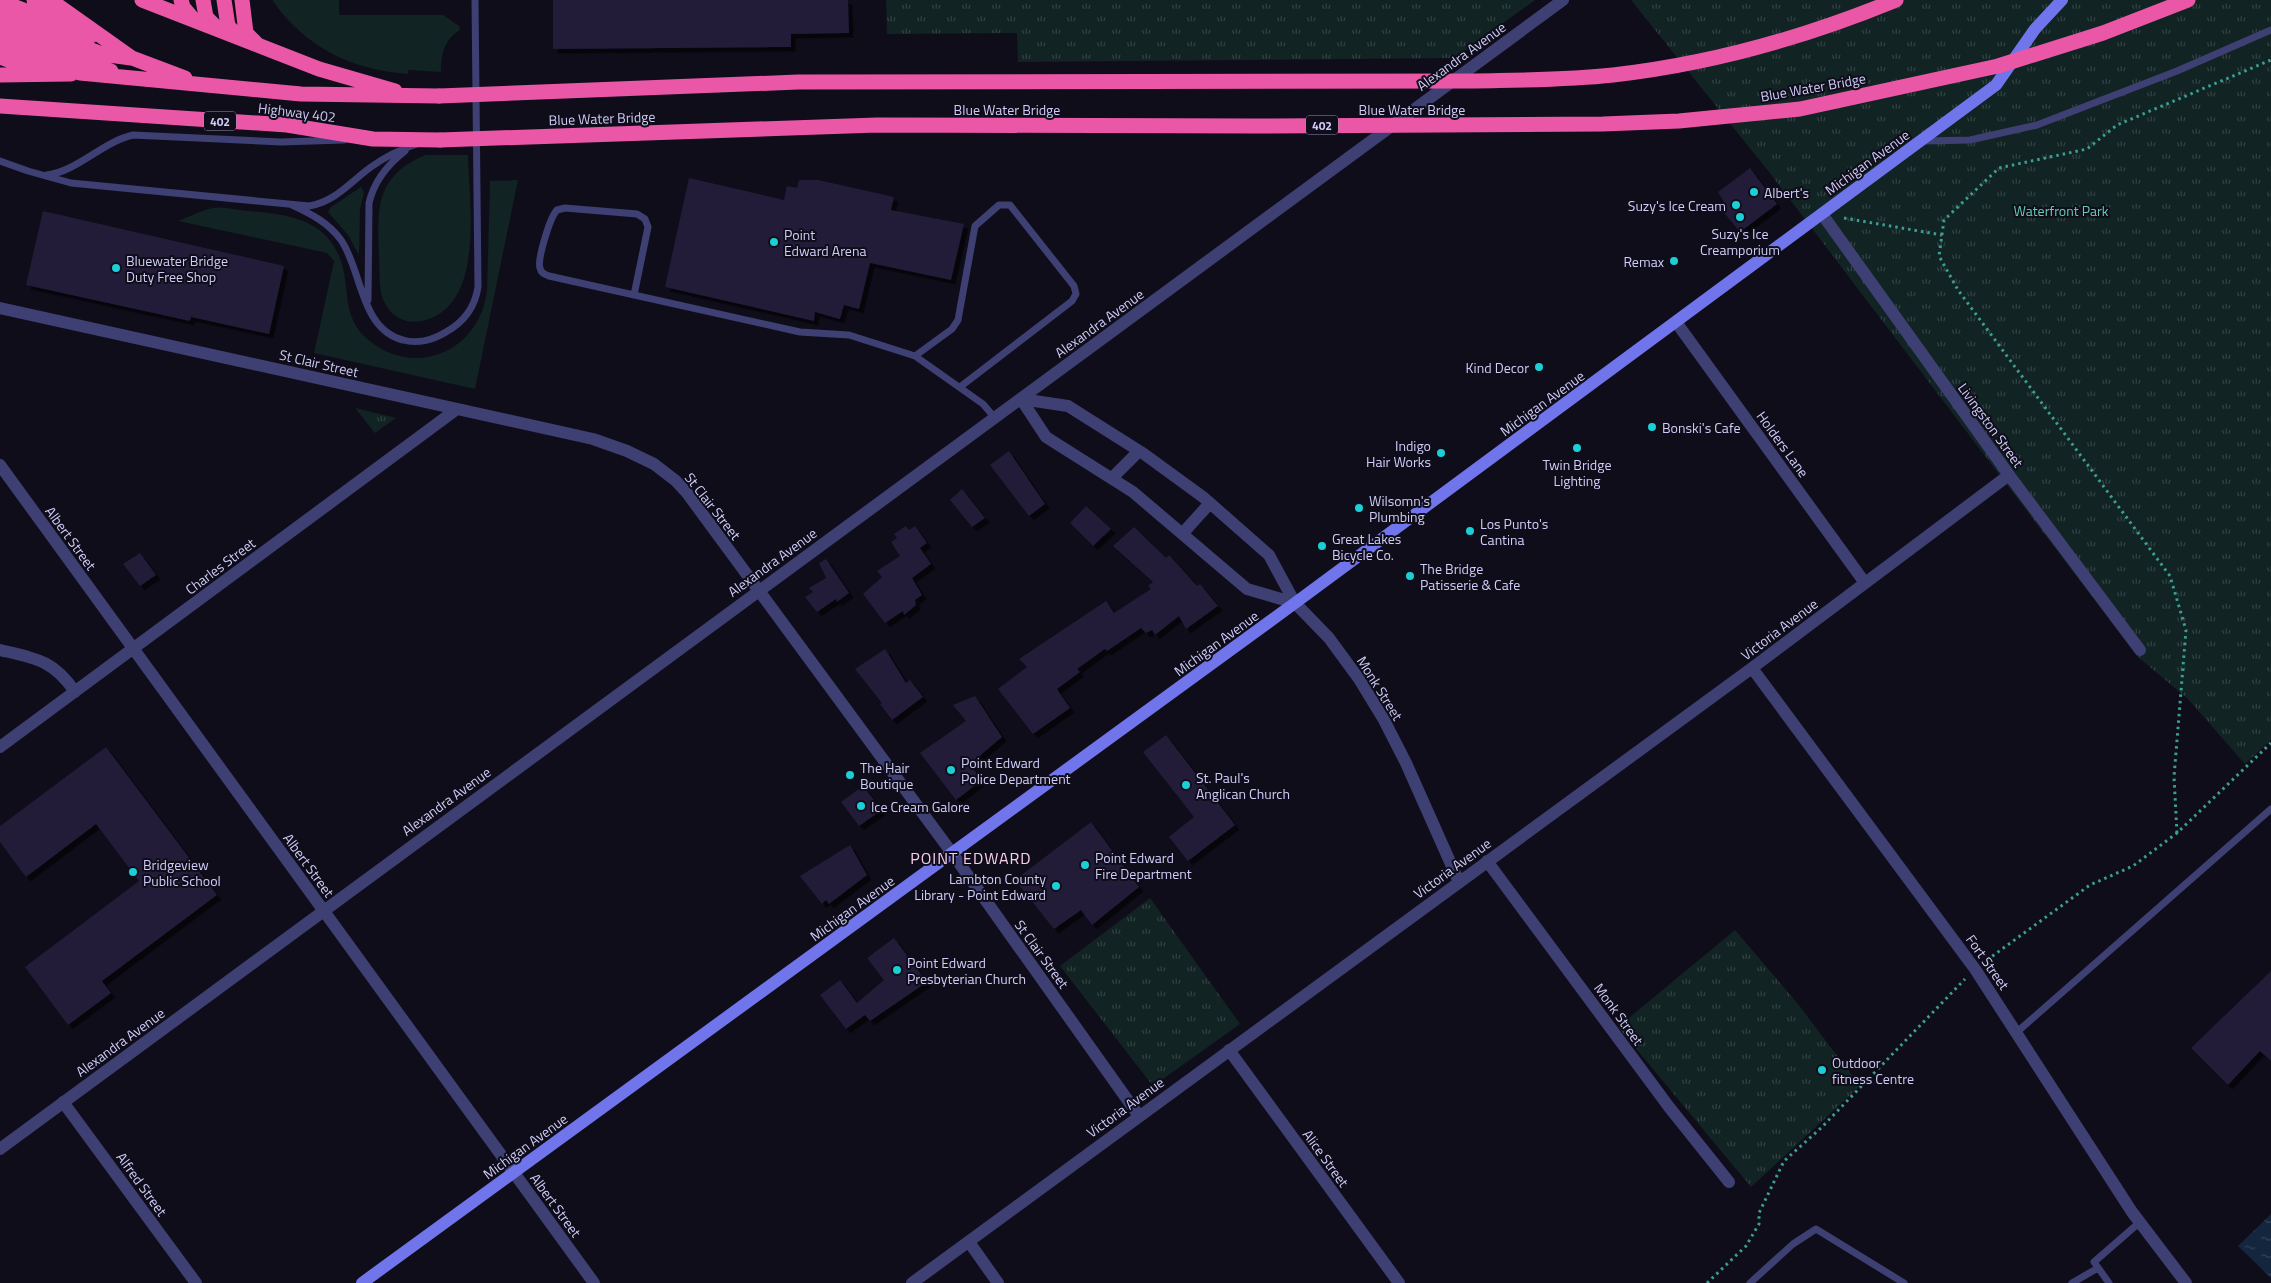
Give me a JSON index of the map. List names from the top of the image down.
{
  "streets": {
    "highway": ["Blue Water Bridge", "Highway 402", "402"],
    "street": [
      "Alexandra Avenue",
      "Michigan Avenue",
      "St Clair Street",
      "Livingston Street",
      "Holders Lane",
      "Albert Street",
      "Charles Street",
      "Victoria Avenue",
      "Monk Street",
      "Fort Street",
      "Alice Street",
      "Alfred Street"
    ]
  },
  "crossings": [
    ["Alexandra Avenue", "St Clair Street"],
    ["Alexandra Avenue", "Albert Street"],
    ["Alexandra Avenue", "Monk Street"],
    ["Alexandra Avenue", "Alfred Street"],
    ["Blue Water Bridge", "Highway 402"],
    ["Michigan Avenue", "St Clair Street"],
    ["Michigan Avenue", "Livingston Street"],
    ["Michigan Avenue", "Holders Lane"],
    ["Michigan Avenue", "Albert Street"],
    ["Michigan Avenue", "Monk Street"],
    ["St Clair Street", "Charles Street"],
    ["St Clair Street", "Victoria Avenue"],
    ["Livingston Street", "Victoria Avenue"],
    ["Holders Lane", "Victoria Avenue"],
    ["Albert Street", "Charles Street"],
    ["Victoria Avenue", "Monk Street"],
    ["Victoria Avenue", "Fort Street"],
    ["Victoria Avenue", "Alice Street"]
  ],
  "districts": ["POINT EDWARD"],
  "parks": ["Waterfront Park"],
  "places": [
    "Albert's",
    "Suzy's Ice Cream",
    "Suzy's Ice Creamporium",
    "Point Edward Arena",
    "Remax",
    "Bluewater Bridge Duty Free Shop",
    "Kind Decor",
    "Bonski's Cafe",
    "Twin Bridge Lighting",
    "Indigo Hair Works",
    "Wilsomn's Plumbing",
    "Los Punto's Cantina",
    "Great Lakes Bicycle Co.",
    "The Bridge Patisserie & Cafe",
    "Point Edward Police Department",
    "The Hair Boutique",
    "St. Paul's Anglican Church",
    "Ice Cream Galore",
    "Point Edward Fire Department",
    "Bridgeview Public School",
    "Lambton County Library - Point Edward",
    "Point Edward Presbyterian Church",
    "Outdoor fitness Centre"
  ]
}
